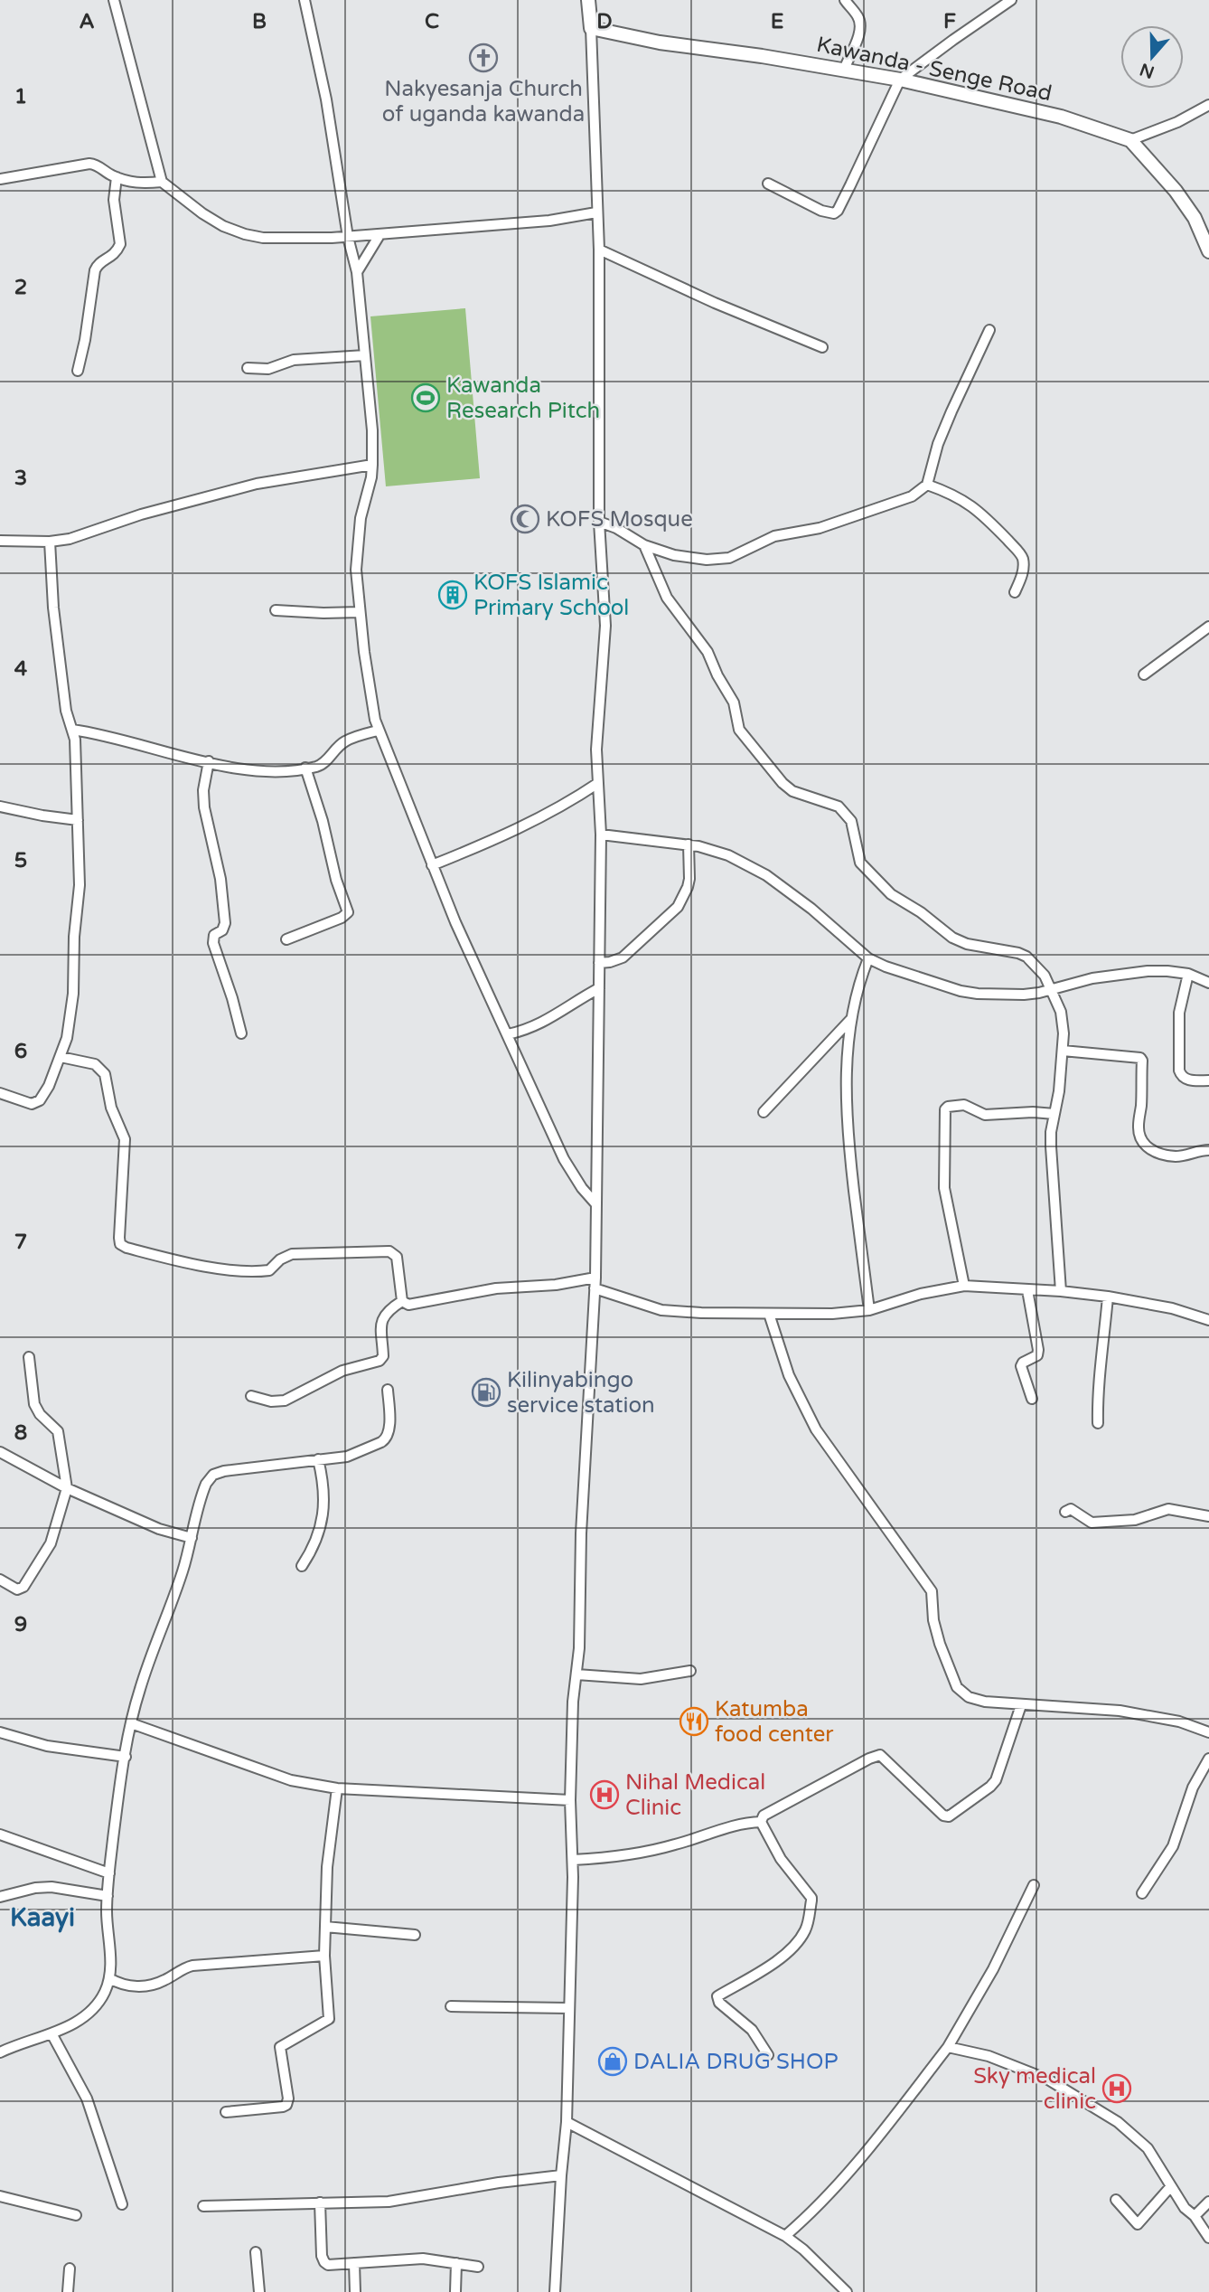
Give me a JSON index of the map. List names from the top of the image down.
{
  "streets": {
    "street": ["Kawanda - Senge Road"]
  },
  "districts": ["Kaayi"],
  "places": {
    "church": ["Nakyesanja Church of uganda kawanda"],
    "sports": ["Kawanda Research Pitch"],
    "mosque": ["KOFS Mosque"],
    "building": ["KOFS Islamic Primary School"],
    "fuel station": ["Kilinyabingo service station"],
    "restaurant": ["Katumba food center"],
    "hospital": ["Nihal Medical Clinic", "Sky medical clinic"],
    "shop": ["DALIA DRUG SHOP"]
  },
  "north": "bottom",
  "grid": {
    "columns": [
      "A",
      "B",
      "C",
      "D",
      "E",
      "F"
    ],
    "rows": [
      "1",
      "2",
      "3",
      "4",
      "5",
      "6",
      "7",
      "8",
      "9"
    ]
  }
}
